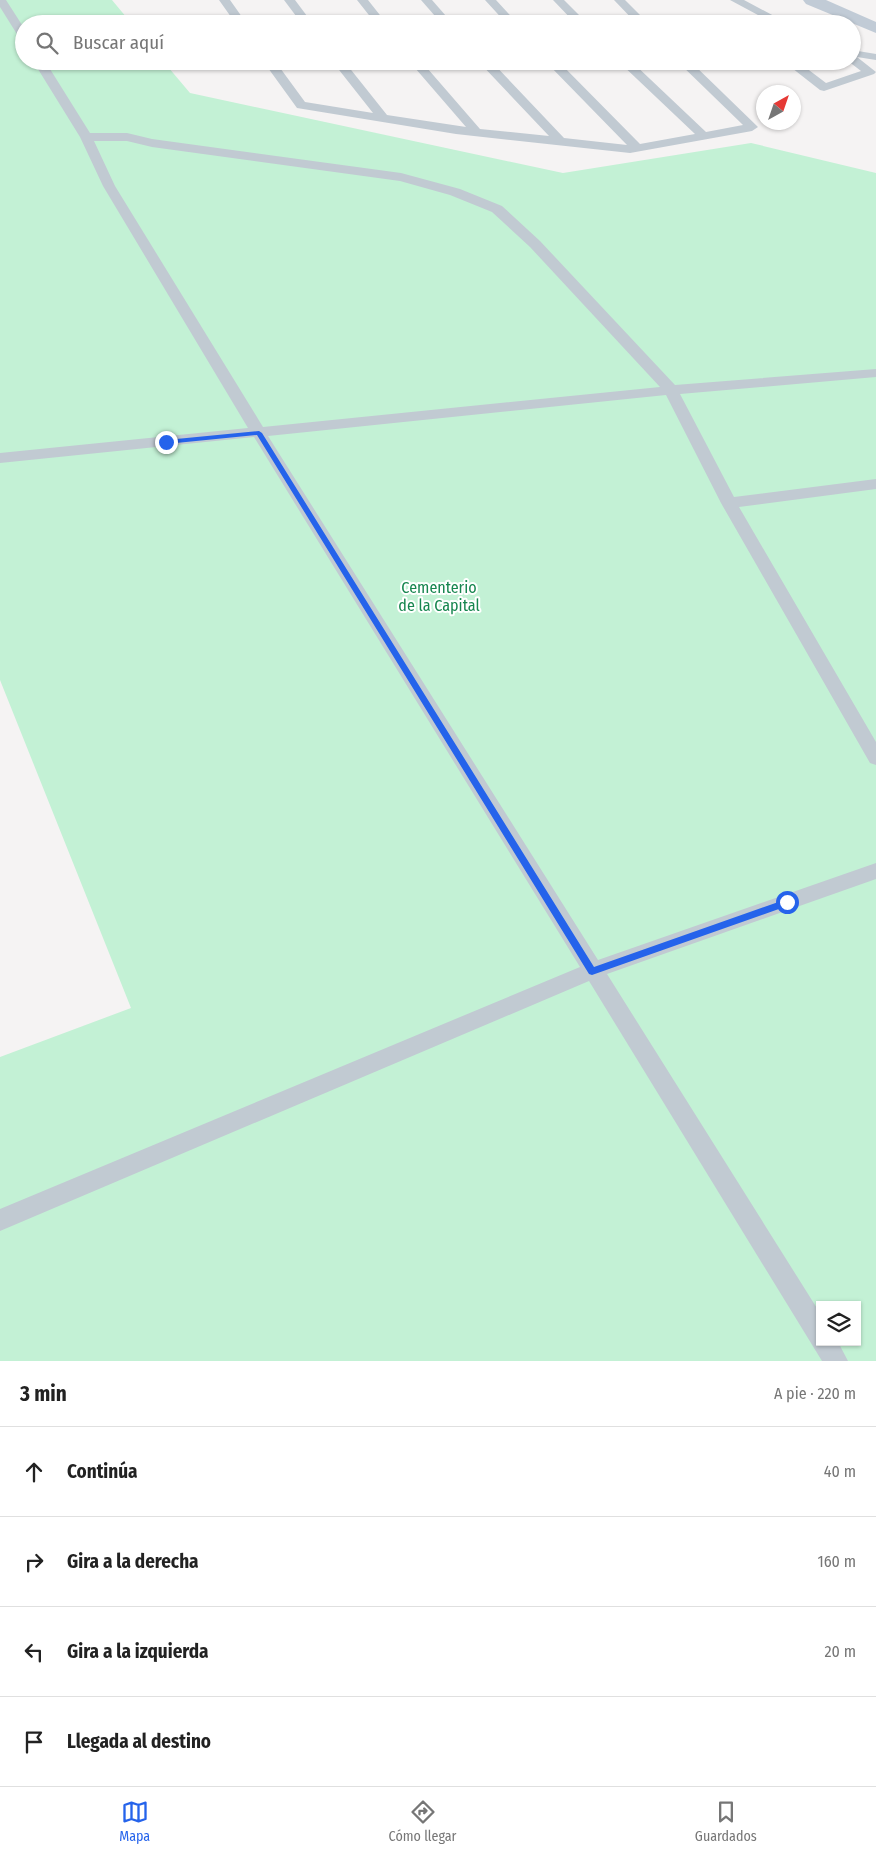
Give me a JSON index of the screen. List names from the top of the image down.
{
  "parks": ["Cementerio de la Capital"],
  "north": "top right",
  "page": {
    "search": "Buscar aquí",
    "heading": ["3 min", "A pie · 220 m"],
    "list": [
      ["Continúa", "40 m"],
      ["Gira a la derecha", "160 m"],
      ["Gira a la izquierda", "20 m"],
      "Llegada al destino"
    ],
    "nav": ["Mapa", "Cómo llegar", "Guardados"]
  }
}
